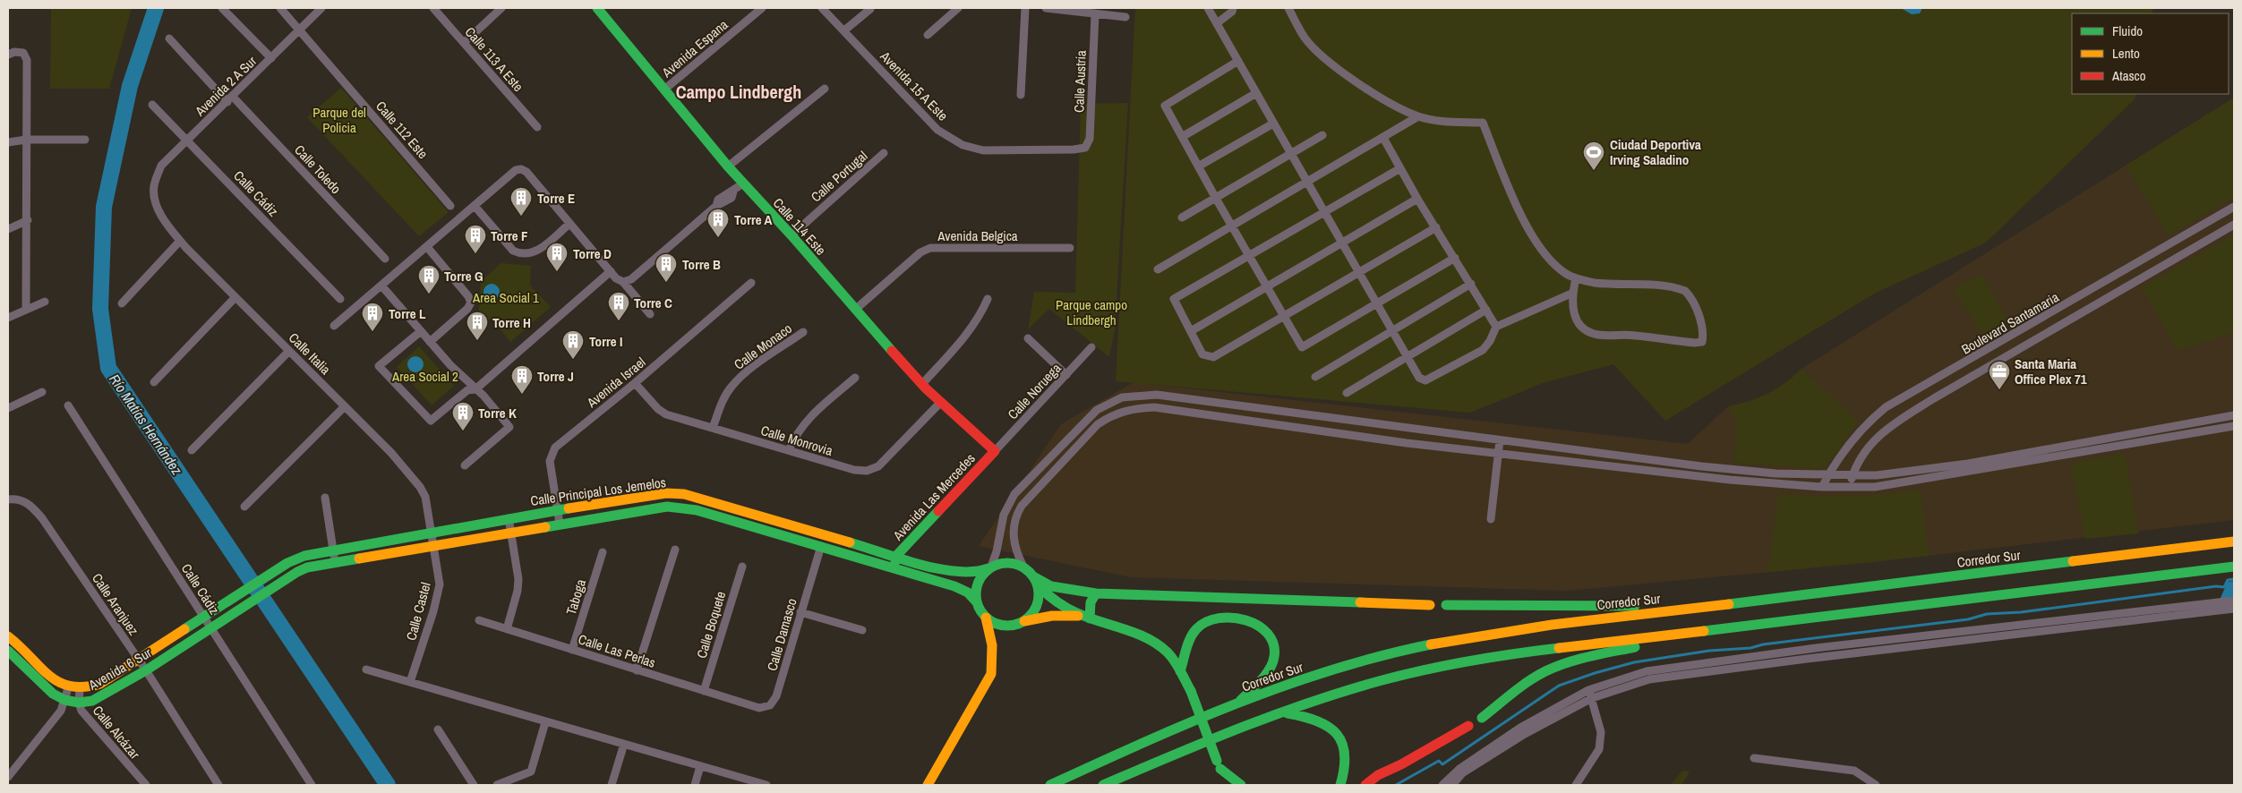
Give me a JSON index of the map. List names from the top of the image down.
{
  "streets": {
    "main road": [
      "Calle 114 Este",
      "Calle Principal Los Jemelos",
      "Avenida Las Mercedes",
      "Corredor Sur",
      "Avenida 6 Sur"
    ],
    "street": [
      "Avenida Espana",
      "Calle 113 A Este",
      "Calle Austria",
      "Avenida 2 A Sur",
      "Avenida 15 A Este",
      "Calle 112 Este",
      "Calle Toledo",
      "Calle Portugal",
      "Calle Cádiz",
      "Avenida Belgica",
      "Boulevard Santamaria",
      "Calle Monaco",
      "Calle Italia",
      "Avenida Israel",
      "Calle Noruega",
      "Calle Monrovia",
      "Taboga",
      "Calle Aranjuez",
      "Calle Castel",
      "Calle Boquete",
      "Calle Damasco",
      "Calle Las Perlas",
      "Calle Alcázar"
    ]
  },
  "crossings": [
    ["Avenida Espana", "Calle 114 Este"],
    ["Calle Austria", "Avenida 15 A Este"],
    ["Avenida 2 A Sur", "Calle 112 Este"],
    ["Avenida 2 A Sur", "Calle Toledo"],
    ["Avenida 2 A Sur", "Calle Cádiz"],
    ["Avenida 2 A Sur", "Calle Italia"],
    ["Calle Portugal", "Calle 114 Este"],
    ["Calle Cádiz", "Avenida 6 Sur"],
    ["Calle 114 Este", "Avenida Belgica"],
    ["Calle 114 Este", "Calle Noruega"],
    ["Calle 114 Este", "Calle Monrovia"],
    ["Calle 114 Este", "Avenida Las Mercedes"],
    ["Calle Monaco", "Calle Monrovia"],
    ["Calle Italia", "Calle Principal Los Jemelos"],
    ["Calle Italia", "Calle Castel"],
    ["Avenida Israel", "Calle Monrovia"],
    ["Avenida Israel", "Calle Principal Los Jemelos"],
    ["Calle Noruega", "Avenida Las Mercedes"],
    ["Calle Principal Los Jemelos", "Avenida Las Mercedes"],
    ["Calle Principal Los Jemelos", "Calle Castel"],
    ["Calle Principal Los Jemelos", "Calle Damasco"],
    ["Calle Principal Los Jemelos", "Avenida 6 Sur"],
    ["Taboga", "Calle Las Perlas"],
    ["Calle Aranjuez", "Avenida 6 Sur"],
    ["Calle Boquete", "Calle Las Perlas"],
    ["Calle Damasco", "Calle Las Perlas"],
    ["Avenida 6 Sur", "Calle Alcázar"]
  ],
  "districts": ["Campo Lindbergh"],
  "water": ["Río Matías Hernández"],
  "parks": [
    "Parque del Policia",
    "Area Social 1",
    "Parque campo Lindbergh",
    "Area Social 2"
  ],
  "places": {
    "sports": ["Ciudad Deportiva Irving Saladino"],
    "building": [
      "Torre E",
      "Torre A",
      "Torre F",
      "Torre D",
      "Torre B",
      "Torre G",
      "Torre C",
      "Torre L",
      "Torre H",
      "Torre I",
      "Torre J",
      "Torre K"
    ],
    "office": ["Santa Maria Office Plex 71"]
  },
  "legend": ["Fluido", "Lento", "Atasco"]
}
